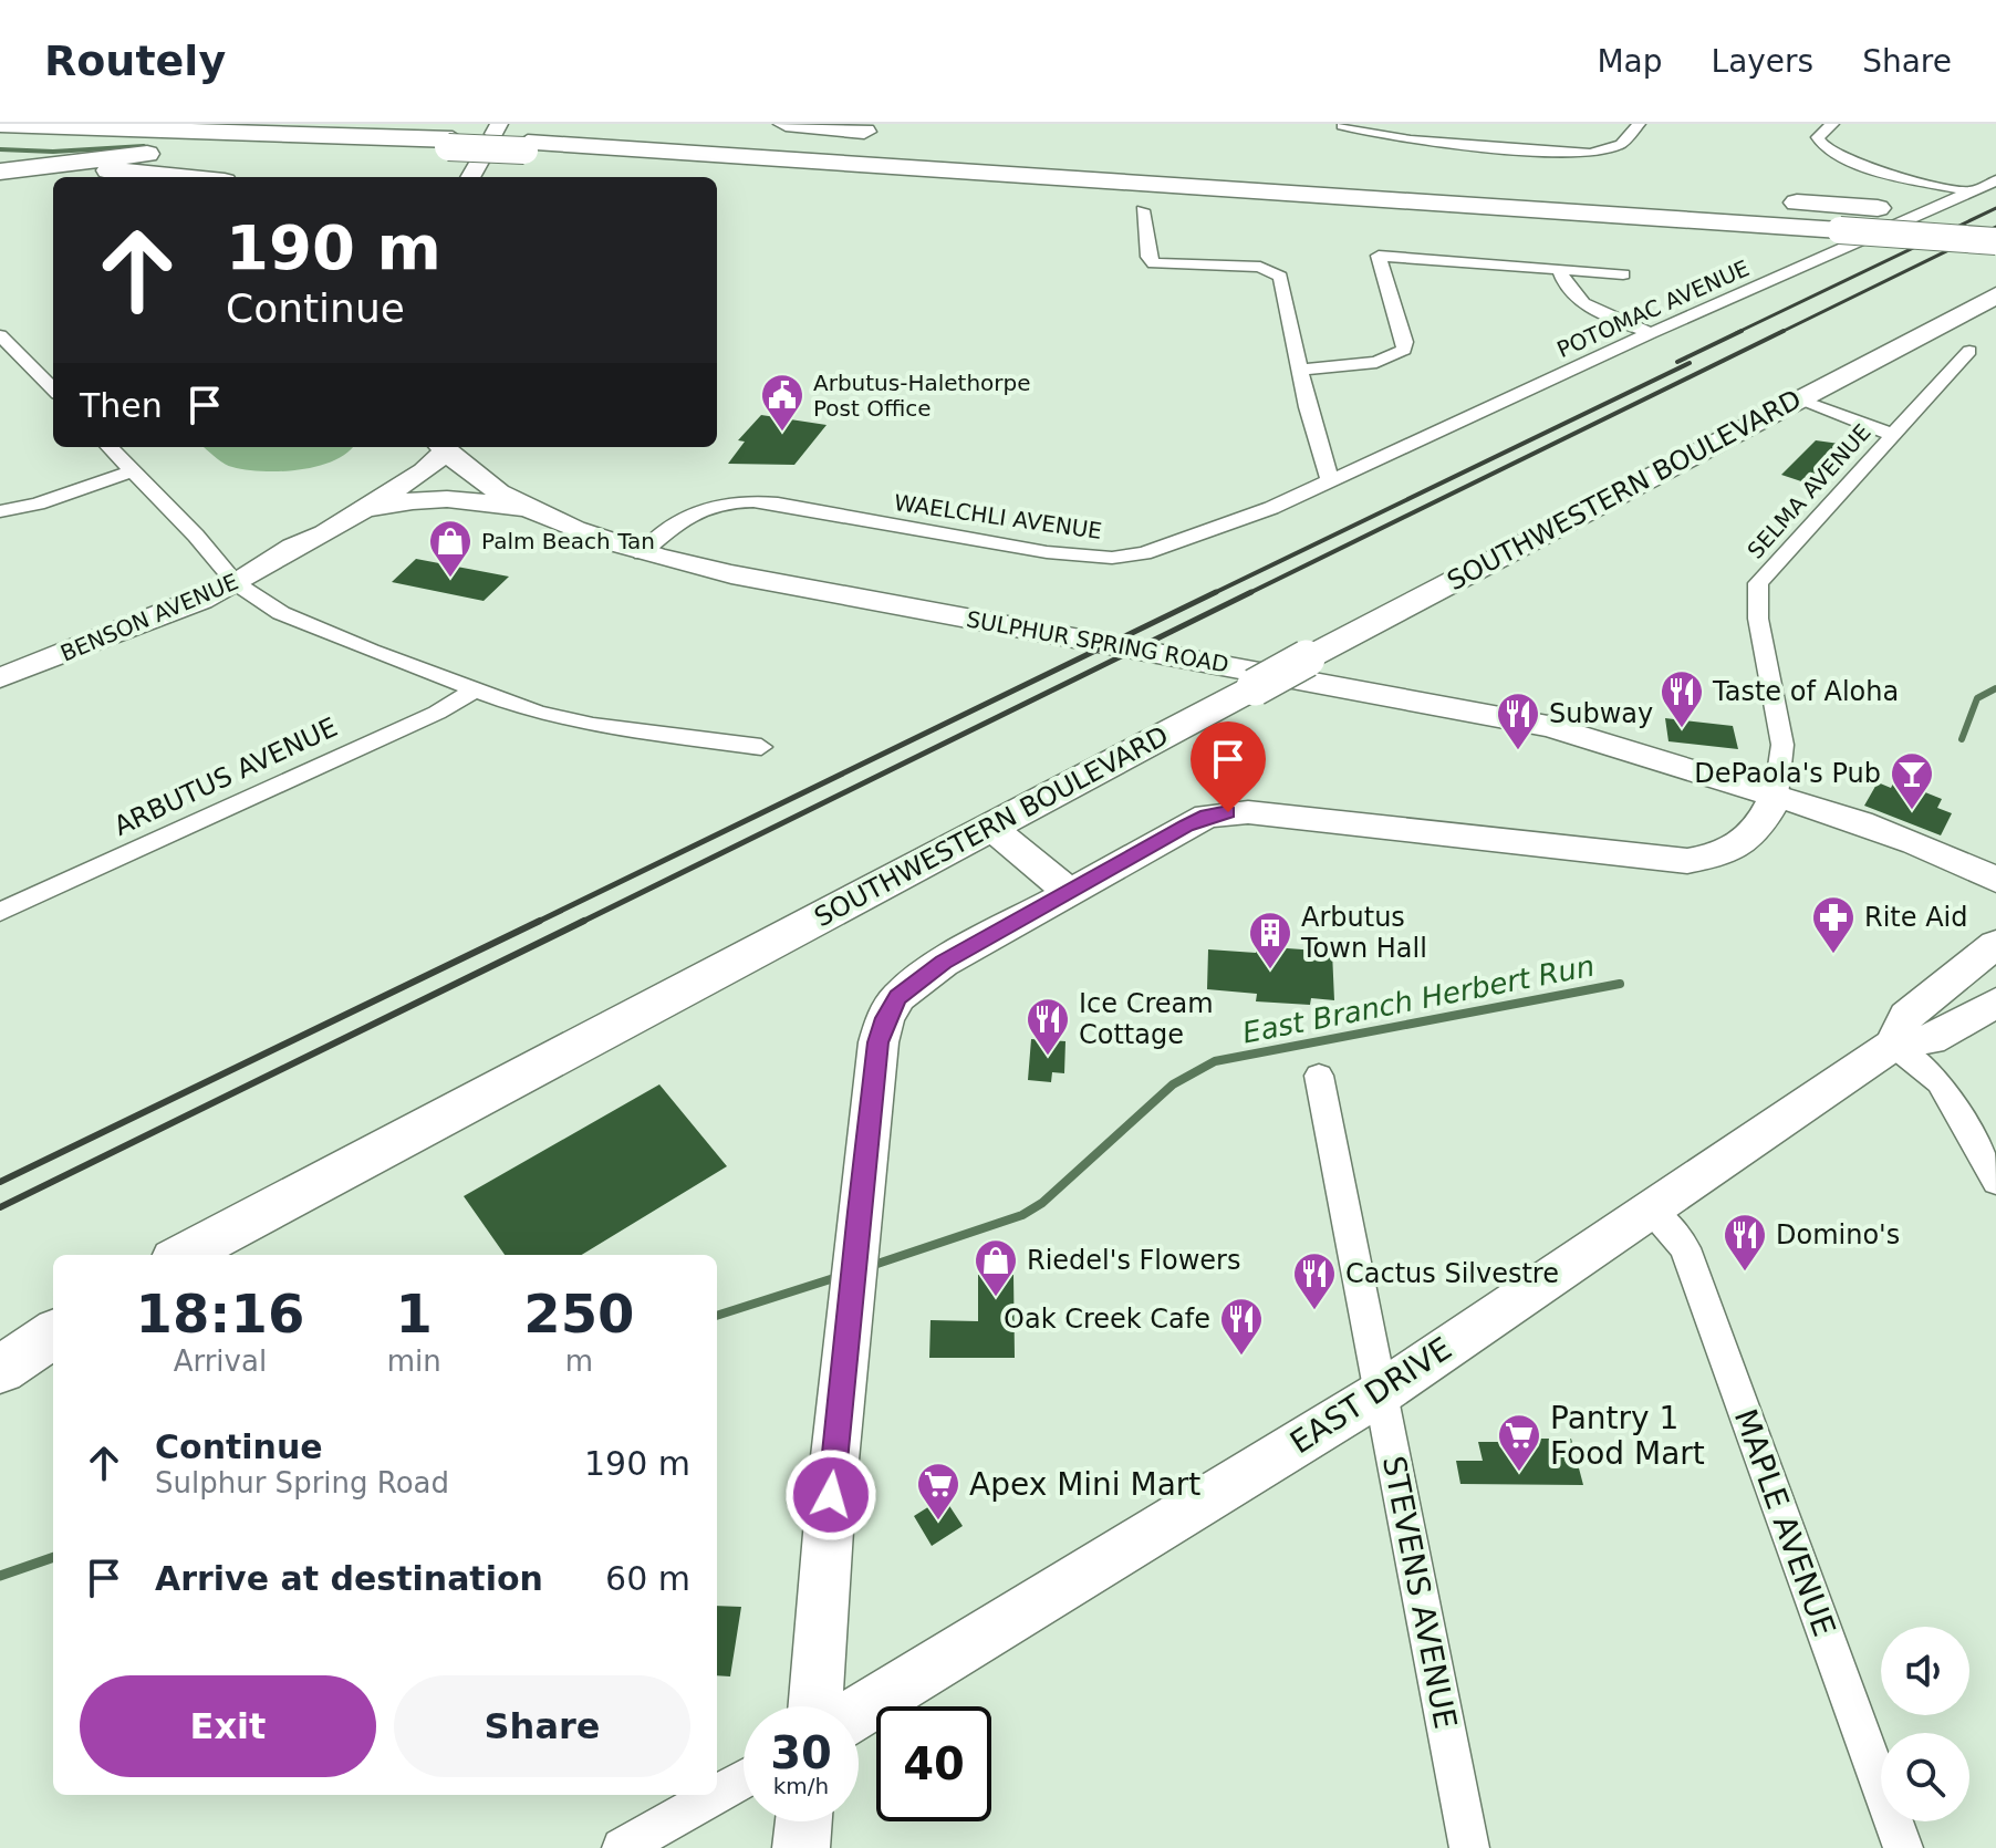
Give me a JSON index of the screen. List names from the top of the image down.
{
  "streets": {
    "main road": ["SOUTHWESTERN BOULEVARD"],
    "street": [
      "POTOMAC AVENUE",
      "SELMA AVENUE",
      "WAELCHLI AVENUE",
      "BENSON AVENUE",
      "SULPHUR SPRING ROAD",
      "ARBUTUS AVENUE",
      "EAST DRIVE",
      "MAPLE AVENUE",
      "STEVENS AVENUE"
    ]
  },
  "crossings": [
    ["POTOMAC AVENUE", "WAELCHLI AVENUE"],
    ["SELMA AVENUE", "SULPHUR SPRING ROAD"],
    ["WAELCHLI AVENUE", "SULPHUR SPRING ROAD"],
    ["BENSON AVENUE", "SULPHUR SPRING ROAD"],
    ["EAST DRIVE", "MAPLE AVENUE"],
    ["EAST DRIVE", "STEVENS AVENUE"]
  ],
  "water": ["East Branch Herbert Run"],
  "places": {
    "public building": ["Arbutus-Halethorpe Post Office"],
    "shop": ["Palm Beach Tan", "Riedel's Flowers"],
    "restaurant": [
      "Taste of Aloha",
      "Subway",
      "Ice Cream Cottage",
      "Domino's",
      "Cactus Silvestre",
      "Oak Creek Cafe"
    ],
    "bar": ["DePaola's Pub"],
    "pharmacy": ["Rite Aid"],
    "building": ["Arbutus Town Hall"],
    "supermarket": ["Pantry 1 Food Mart", "Apex Mini Mart"]
  },
  "page": {
    "header": "Routely",
    "nav": ["Map", "Layers", "Share"],
    "turn": ["190 m", "Continue"],
    "then": "Then",
    "eta": [
      "18:16",
      "Arrival",
      "1",
      "min",
      "250",
      "m"
    ],
    "list": [
      {
        "name": "Continue",
        "note": "Sulphur Spring Road",
        "value": "190 m"
      },
      {
        "name": "Arrive at destination",
        "value": "60 m"
      }
    ],
    "buttons": ["Exit", "Share"],
    "speed": "30 km/h",
    "limit": "40"
  }
}
